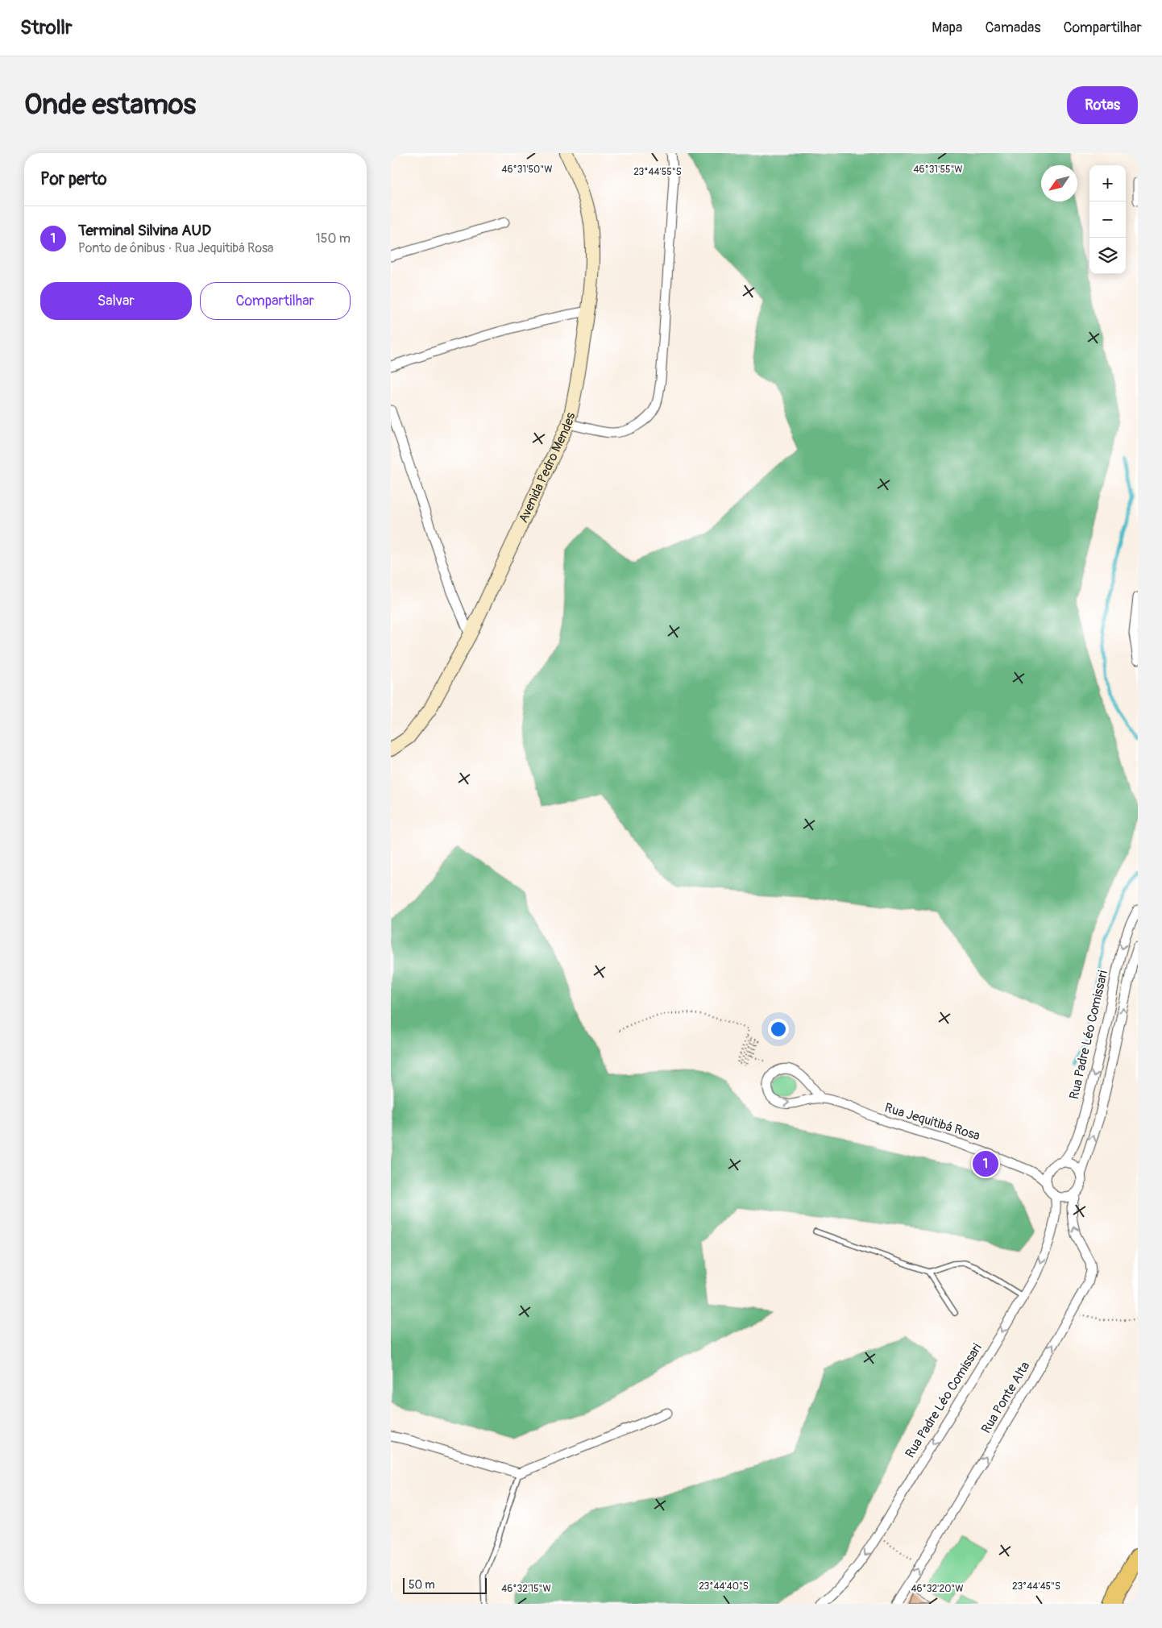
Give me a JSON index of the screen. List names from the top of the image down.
{
  "streets": {
    "street": [
      "Avenida Pedro Mendes",
      "Rua Padre Léo Comissari",
      "Rua Jequitibá Rosa",
      "Rua Ponte Alta"
    ]
  },
  "crossings": [
    ["Rua Padre Léo Comissari", "Rua Jequitibá Rosa"],
    ["Rua Padre Léo Comissari", "Rua Ponte Alta"],
    ["Rua Jequitibá Rosa", "Rua Ponte Alta"]
  ],
  "one_way": ["Rua Ponte Alta"],
  "scale_bar": "50 m",
  "north": "bottom left",
  "page": {
    "header": "Strollr",
    "nav": ["Mapa", "Camadas", "Compartilhar"],
    "buttons": [
      "Rotas",
      ["Salvar", "Compartilhar"]
    ],
    "title": "Onde estamos",
    "heading": "Por perto",
    "map_buttons": ["+", "−"],
    "list": [
      {
        "mark": "1",
        "name": "Terminal Silvina AUD",
        "note": "Ponto de ônibus · Rua Jequitibá Rosa",
        "value": "150 m"
      }
    ],
    "pins": "1",
    "scale": "50 m"
  },
  "coordinates": [
    "46°31'50\"W",
    "46°31'55\"W",
    "23°44'55\"S",
    "23°44'40\"S",
    "23°44'45\"S",
    "46°32'15\"W",
    "46°32'20\"W"
  ]
}
